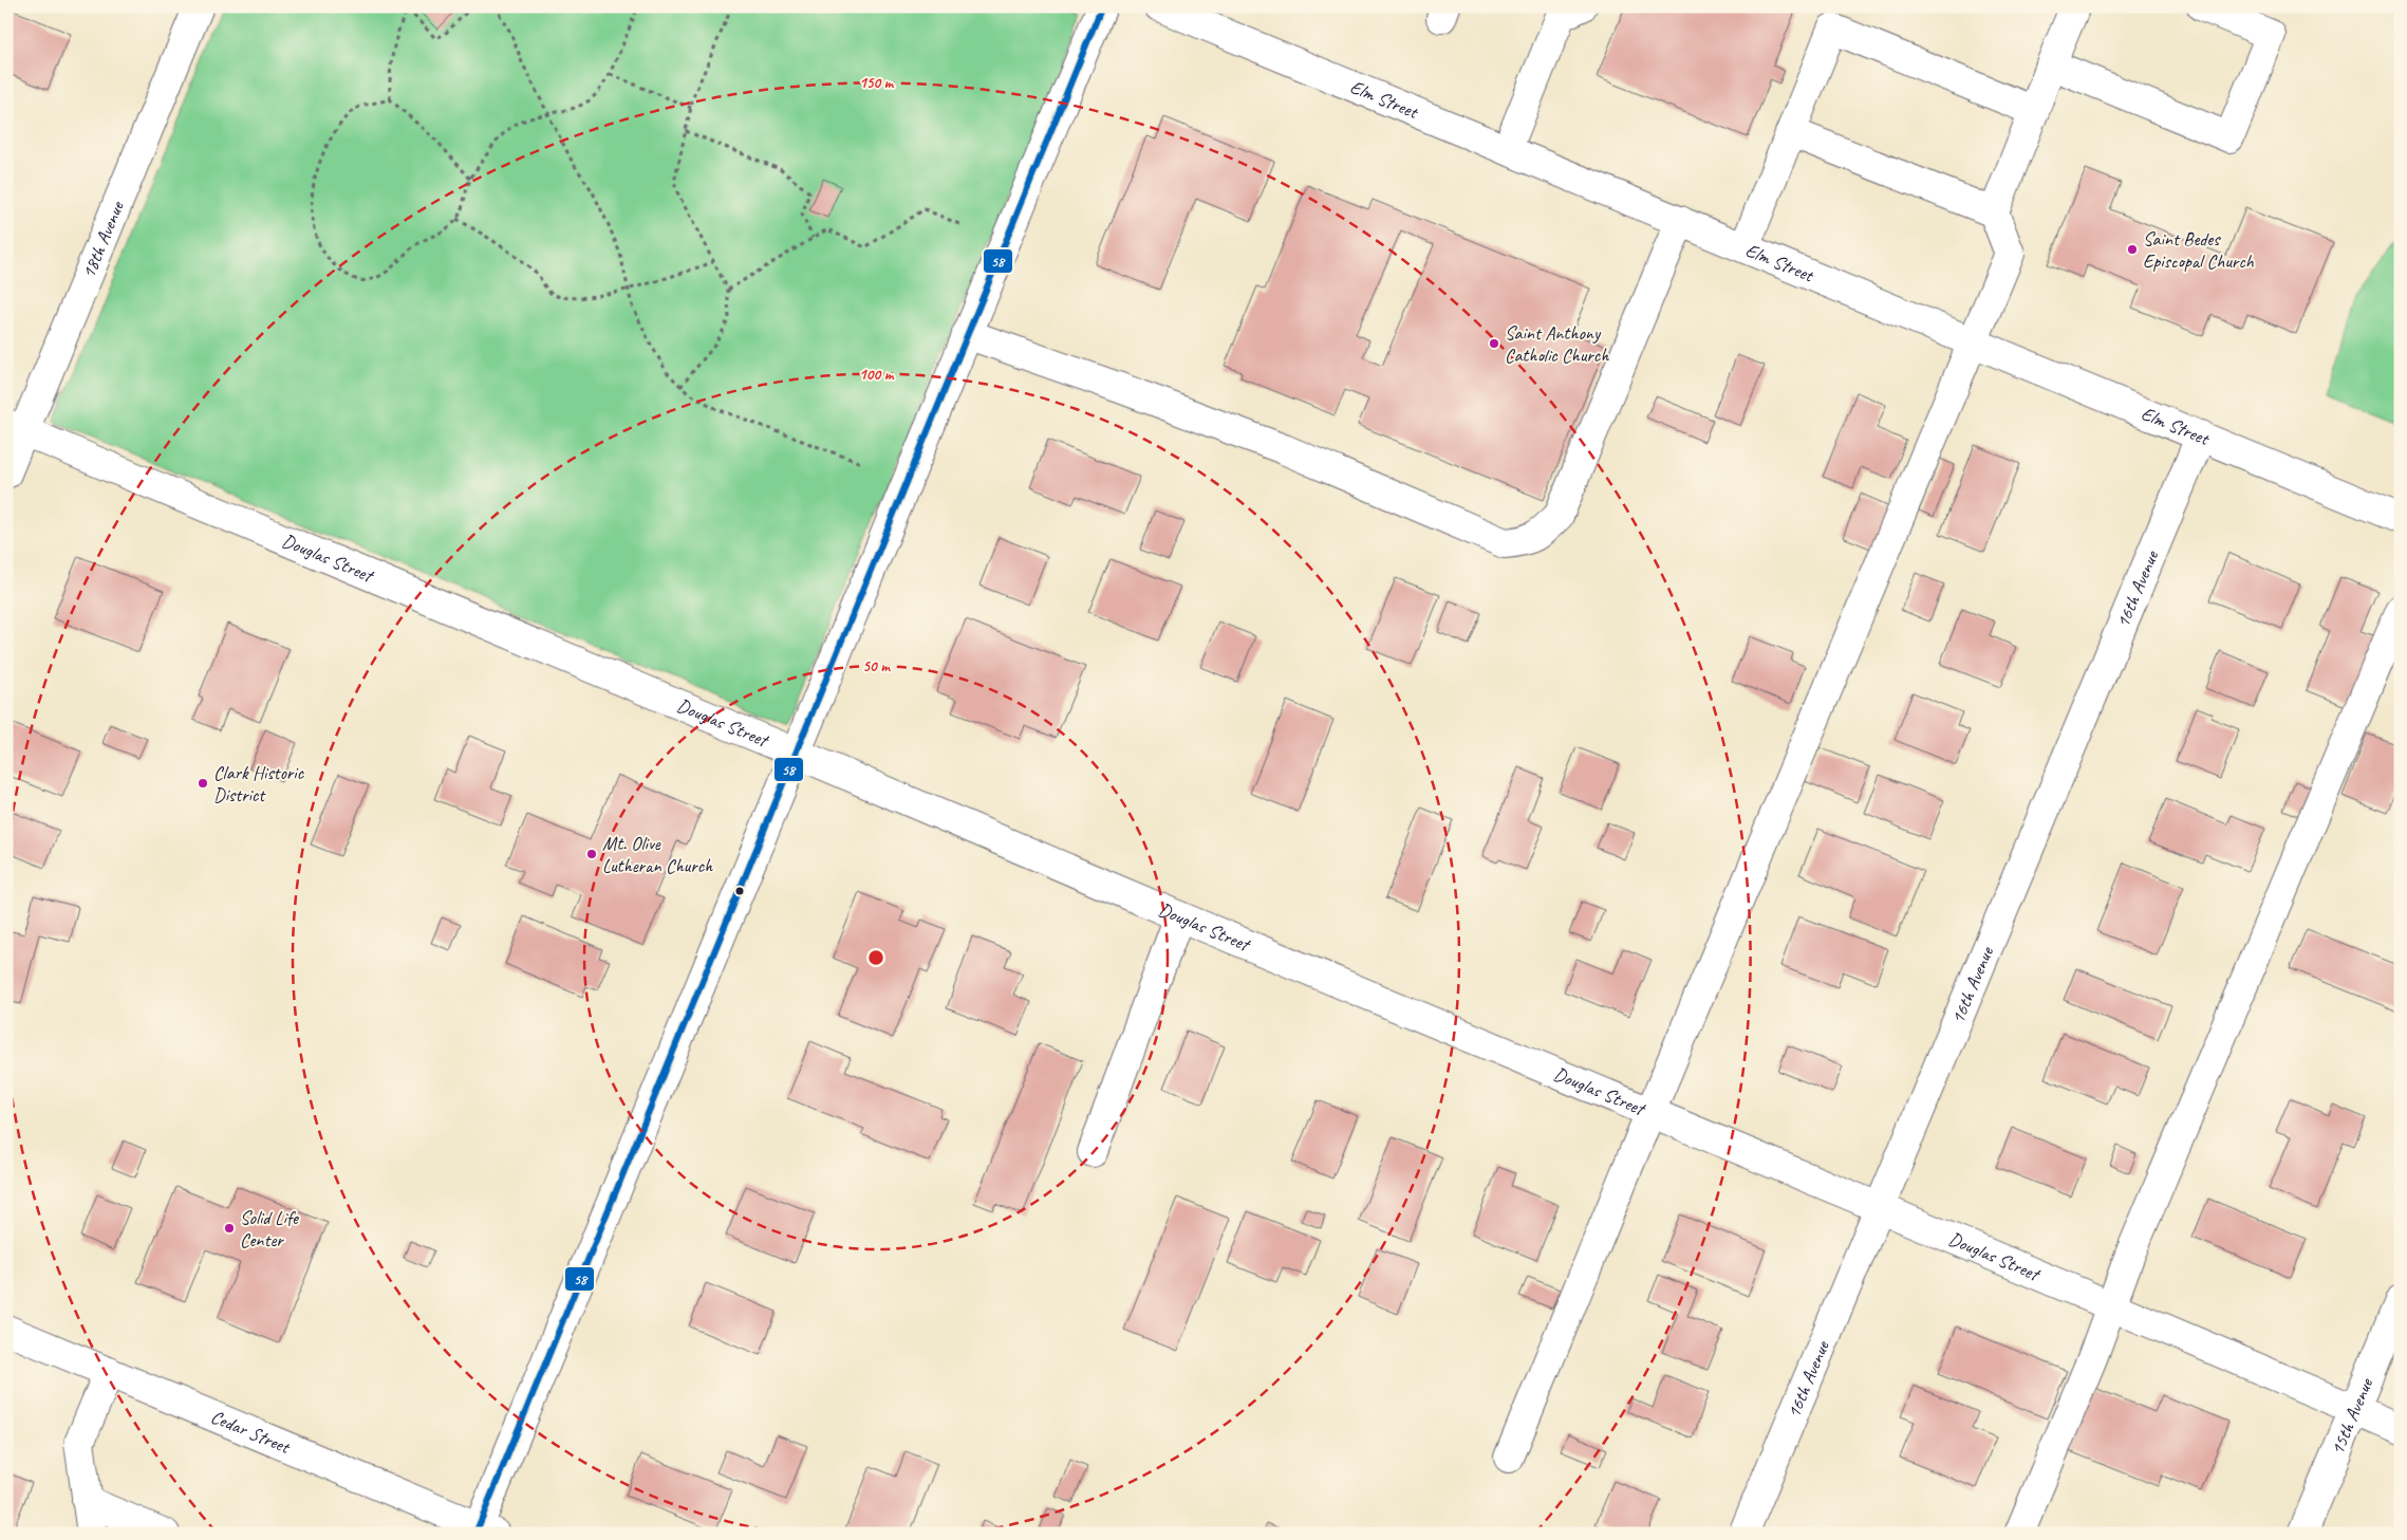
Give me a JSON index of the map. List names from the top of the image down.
{
  "streets": {
    "street": [
      "Elm Street",
      "18th Avenue",
      "Douglas Street",
      "16th Avenue",
      "15th Avenue",
      "Cedar Street"
    ]
  },
  "crossings": [
    ["Elm Street", "16th Avenue"],
    ["18th Avenue", "Douglas Street"],
    ["Douglas Street", "16th Avenue"],
    ["Douglas Street", "15th Avenue"]
  ],
  "places": [
    "Saint Bedes Episcopal Church",
    "Saint Anthony Catholic Church",
    "Clark Historic District",
    "Mt. Olive Lutheran Church",
    "Solid Life Center"
  ],
  "lines": ["transit line 58"],
  "rings": ["150 m", "100 m", "50 m"]
}
